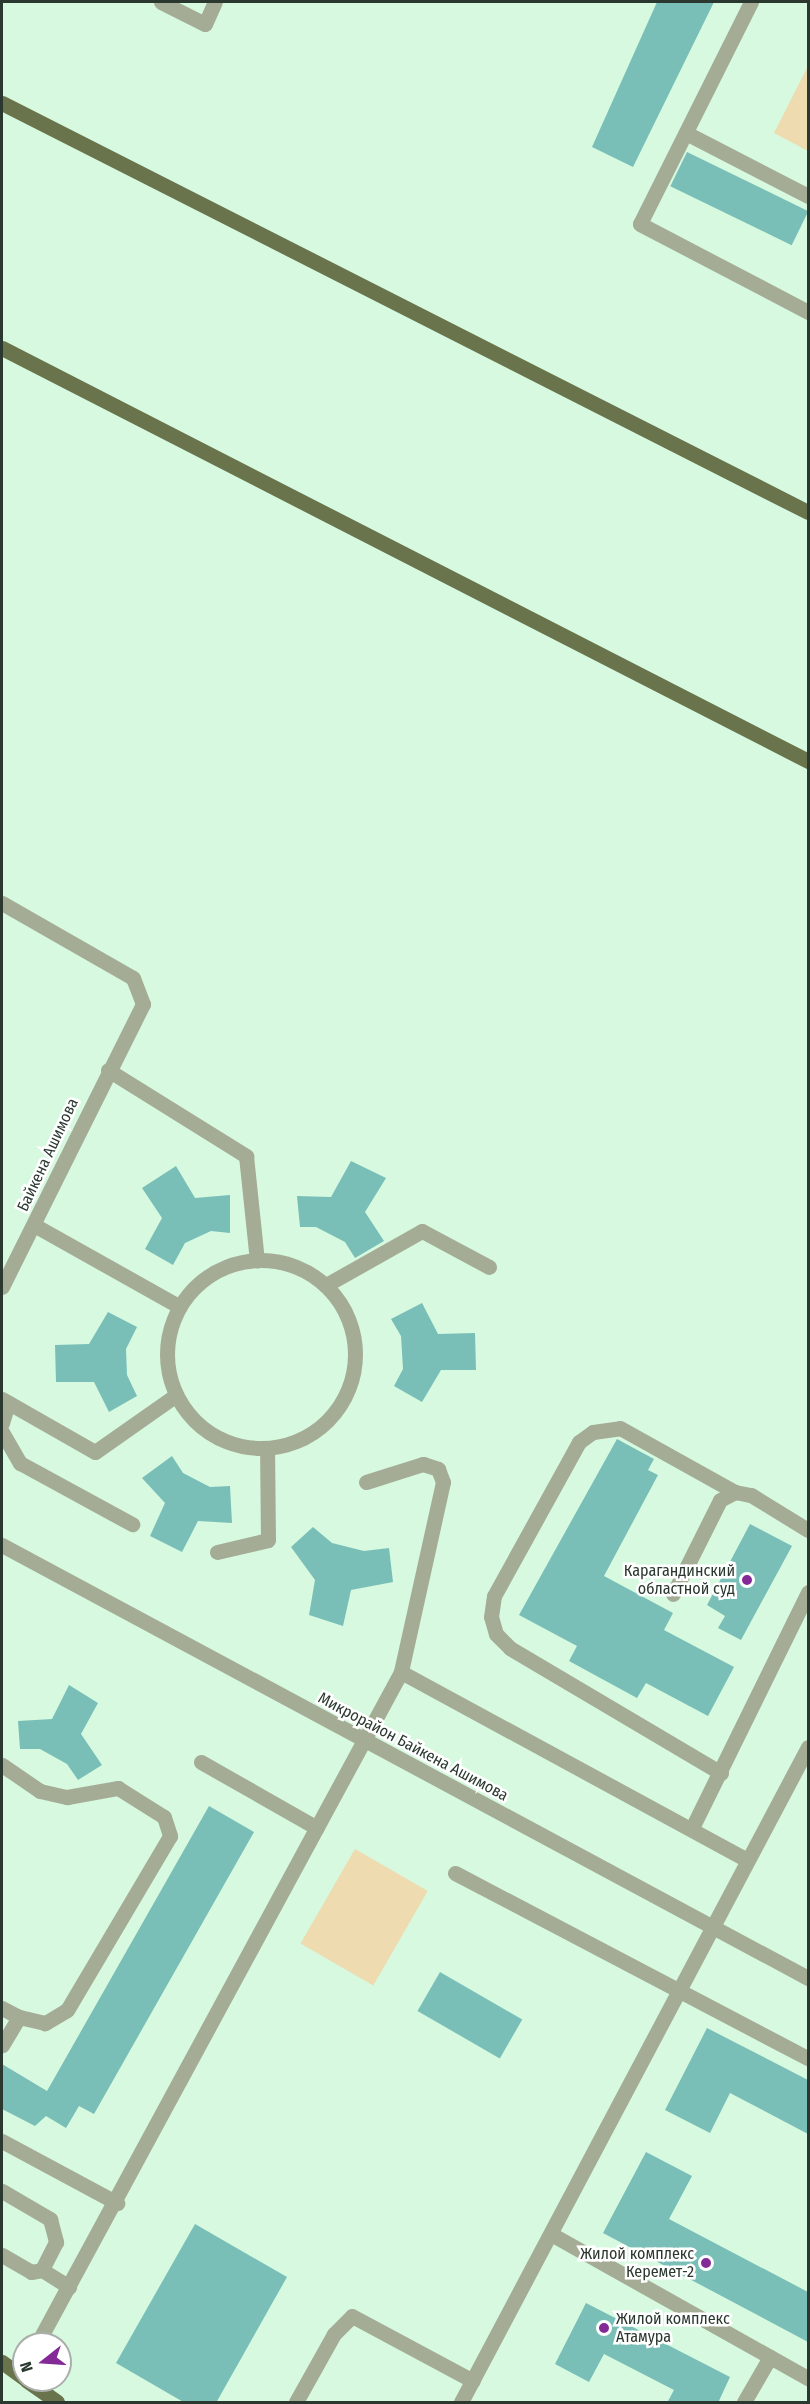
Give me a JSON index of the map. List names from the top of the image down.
{
  "streets": {
    "street": ["Байкена Ашимова", "Микрорайон Байкена Ашимова"]
  },
  "places": ["Карагандинский областной суд", "Жилой комплекс Керемет-2", "Жилой комплекс Атамура"],
  "north": "left"
}
